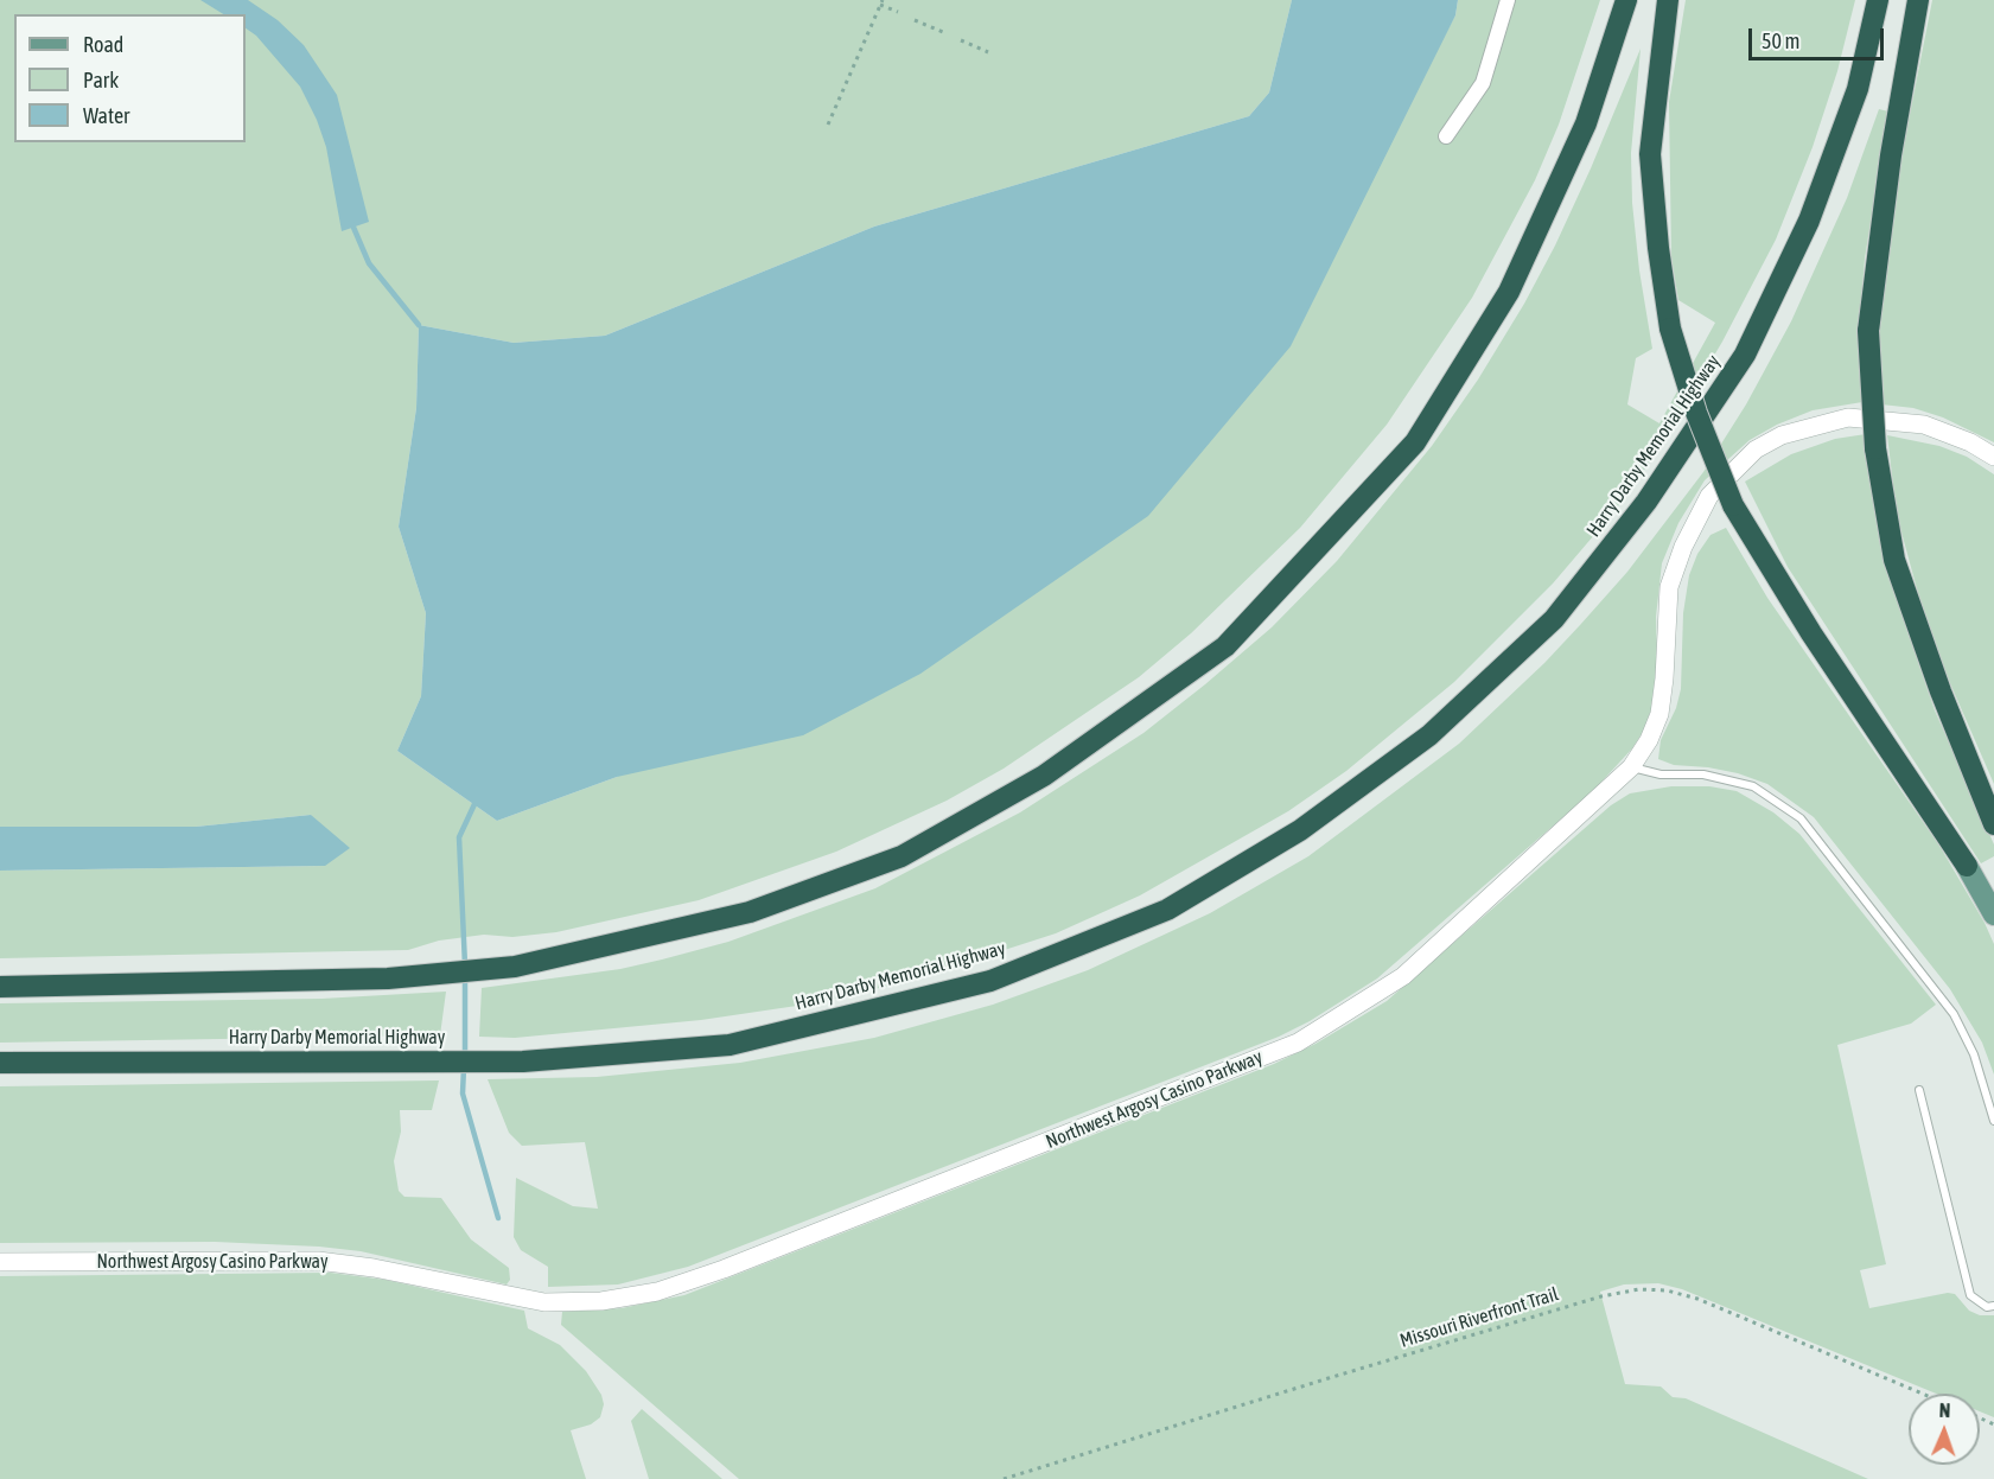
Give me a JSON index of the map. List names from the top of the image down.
{
  "streets": {
    "highway": ["Harry Darby Memorial Highway"],
    "street": ["Northwest Argosy Casino Parkway"],
    "path": ["Missouri Riverfront Trail"]
  },
  "legend": ["Road", "Park", "Water"],
  "scale_bar": "50 m",
  "north": "top"
}
